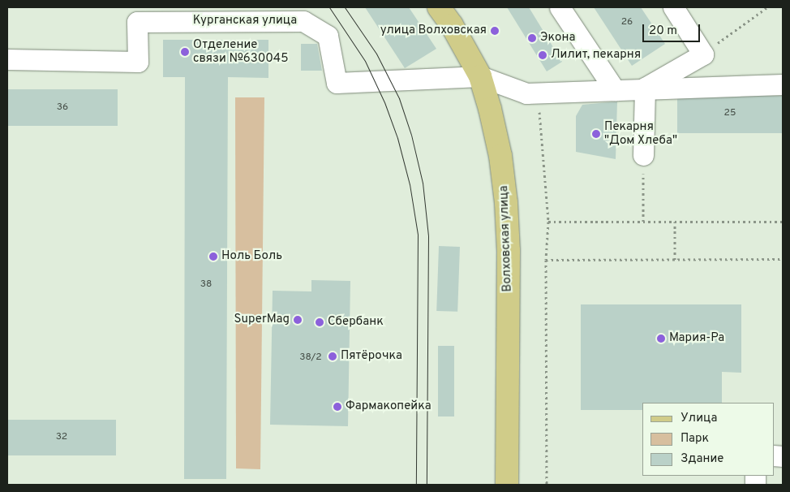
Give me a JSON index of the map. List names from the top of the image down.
{
  "streets": {
    "main road": ["Волховская улица"],
    "street": ["Курганская улица"]
  },
  "crossings": [
    ["Курганская улица", "Волховская улица"]
  ],
  "places": [
    "улица Волховская",
    "Экона",
    "Отделение связи №630045",
    "Лилит, пекарня",
    "Пекарня \"Дом Хлеба\"",
    "Ноль Боль",
    "SuperMag",
    "Сбербанк",
    "Мария-Ра",
    "Пятёрочка",
    "Фармакопейка"
  ],
  "house_numbers": [
    "26",
    "36",
    "25",
    "38",
    "38/2",
    "32"
  ],
  "legend": ["Улица", "Парк", "Здание"],
  "scale_bar": "20 m"
}
